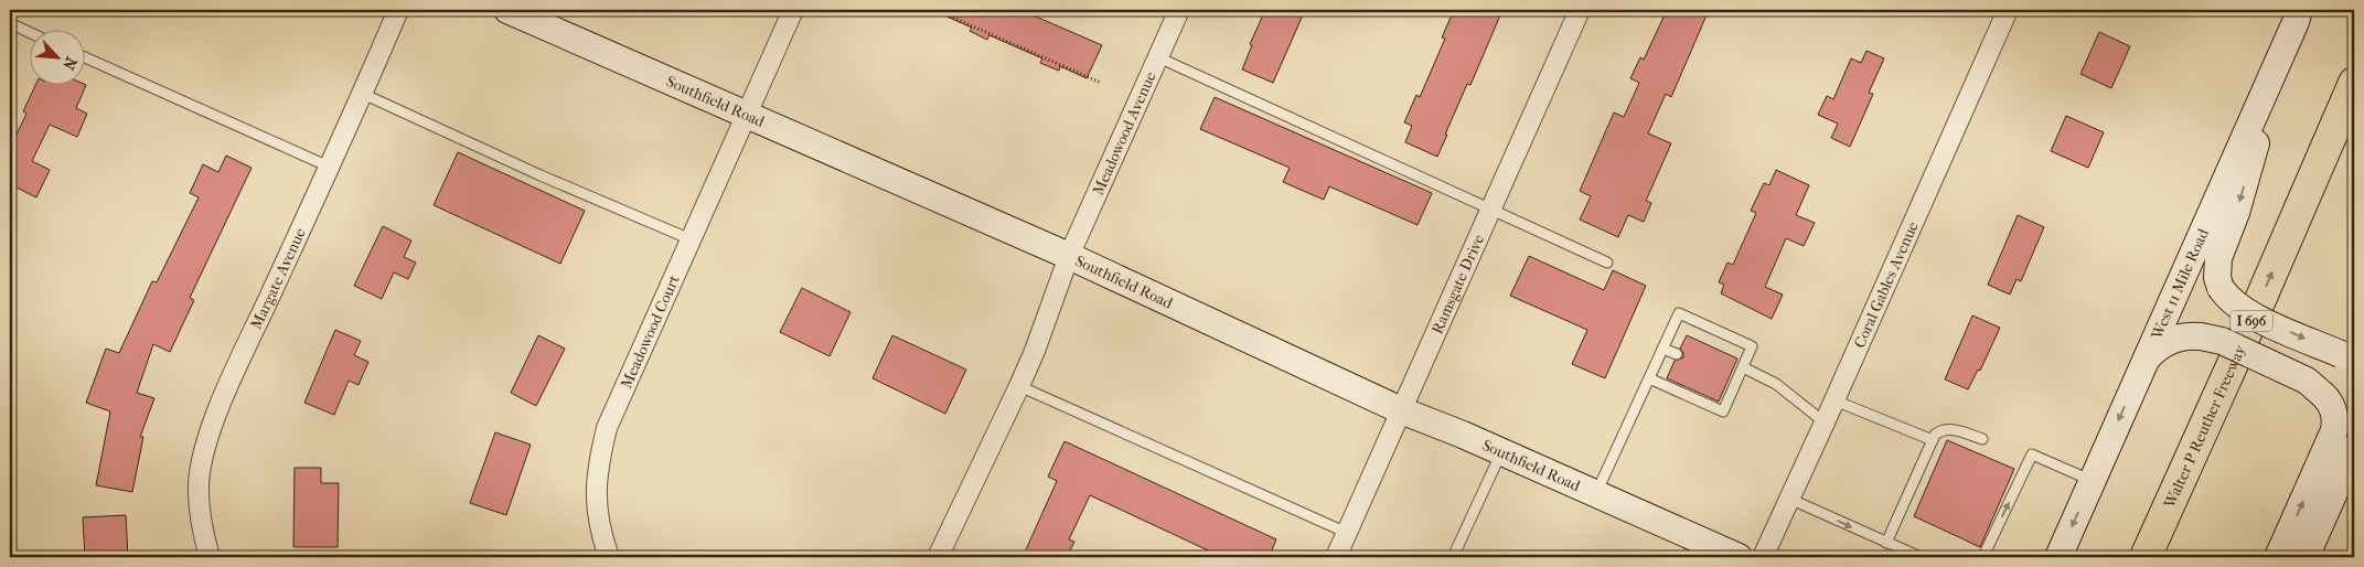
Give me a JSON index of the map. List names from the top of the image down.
{
  "streets": {
    "highway": ["I 696", "Walter P Reuther Freeway"],
    "main road": ["Southfield Road", "West 11 Mile Road"],
    "street": [
      "Meadowood Avenue",
      "Margate Avenue",
      "Ramsgate Drive",
      "Coral Gables Avenue",
      "Meadowood Court"
    ]
  },
  "crossings": [
    ["Southfield Road", "Meadowood Avenue"],
    ["Southfield Road", "Ramsgate Drive"],
    ["Southfield Road", "Meadowood Court"]
  ],
  "one_way": ["Walter P Reuther Freeway"],
  "north": "bottom right"
}
